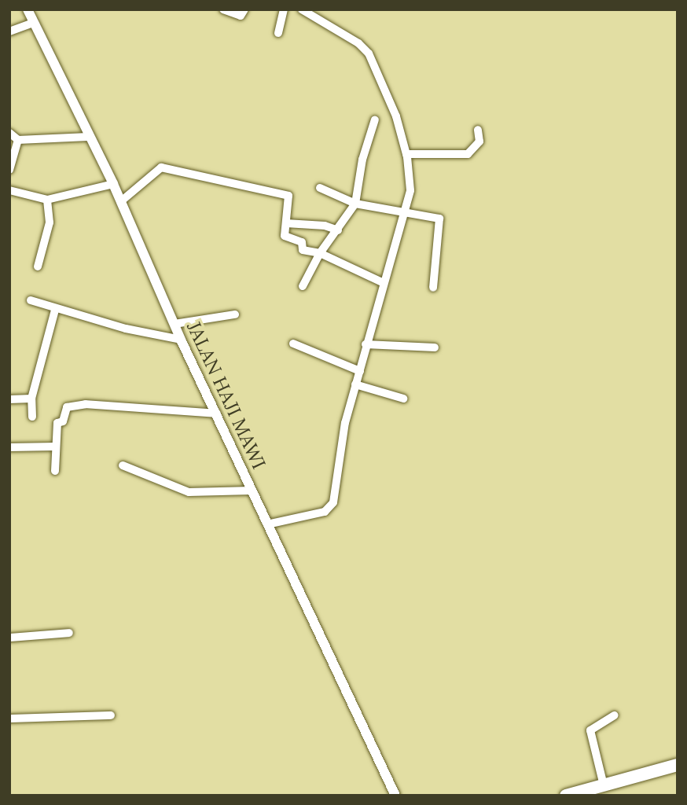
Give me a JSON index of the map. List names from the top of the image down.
{
  "streets": {
    "street": ["JALAN HAJI MAWI"]
  }
}
